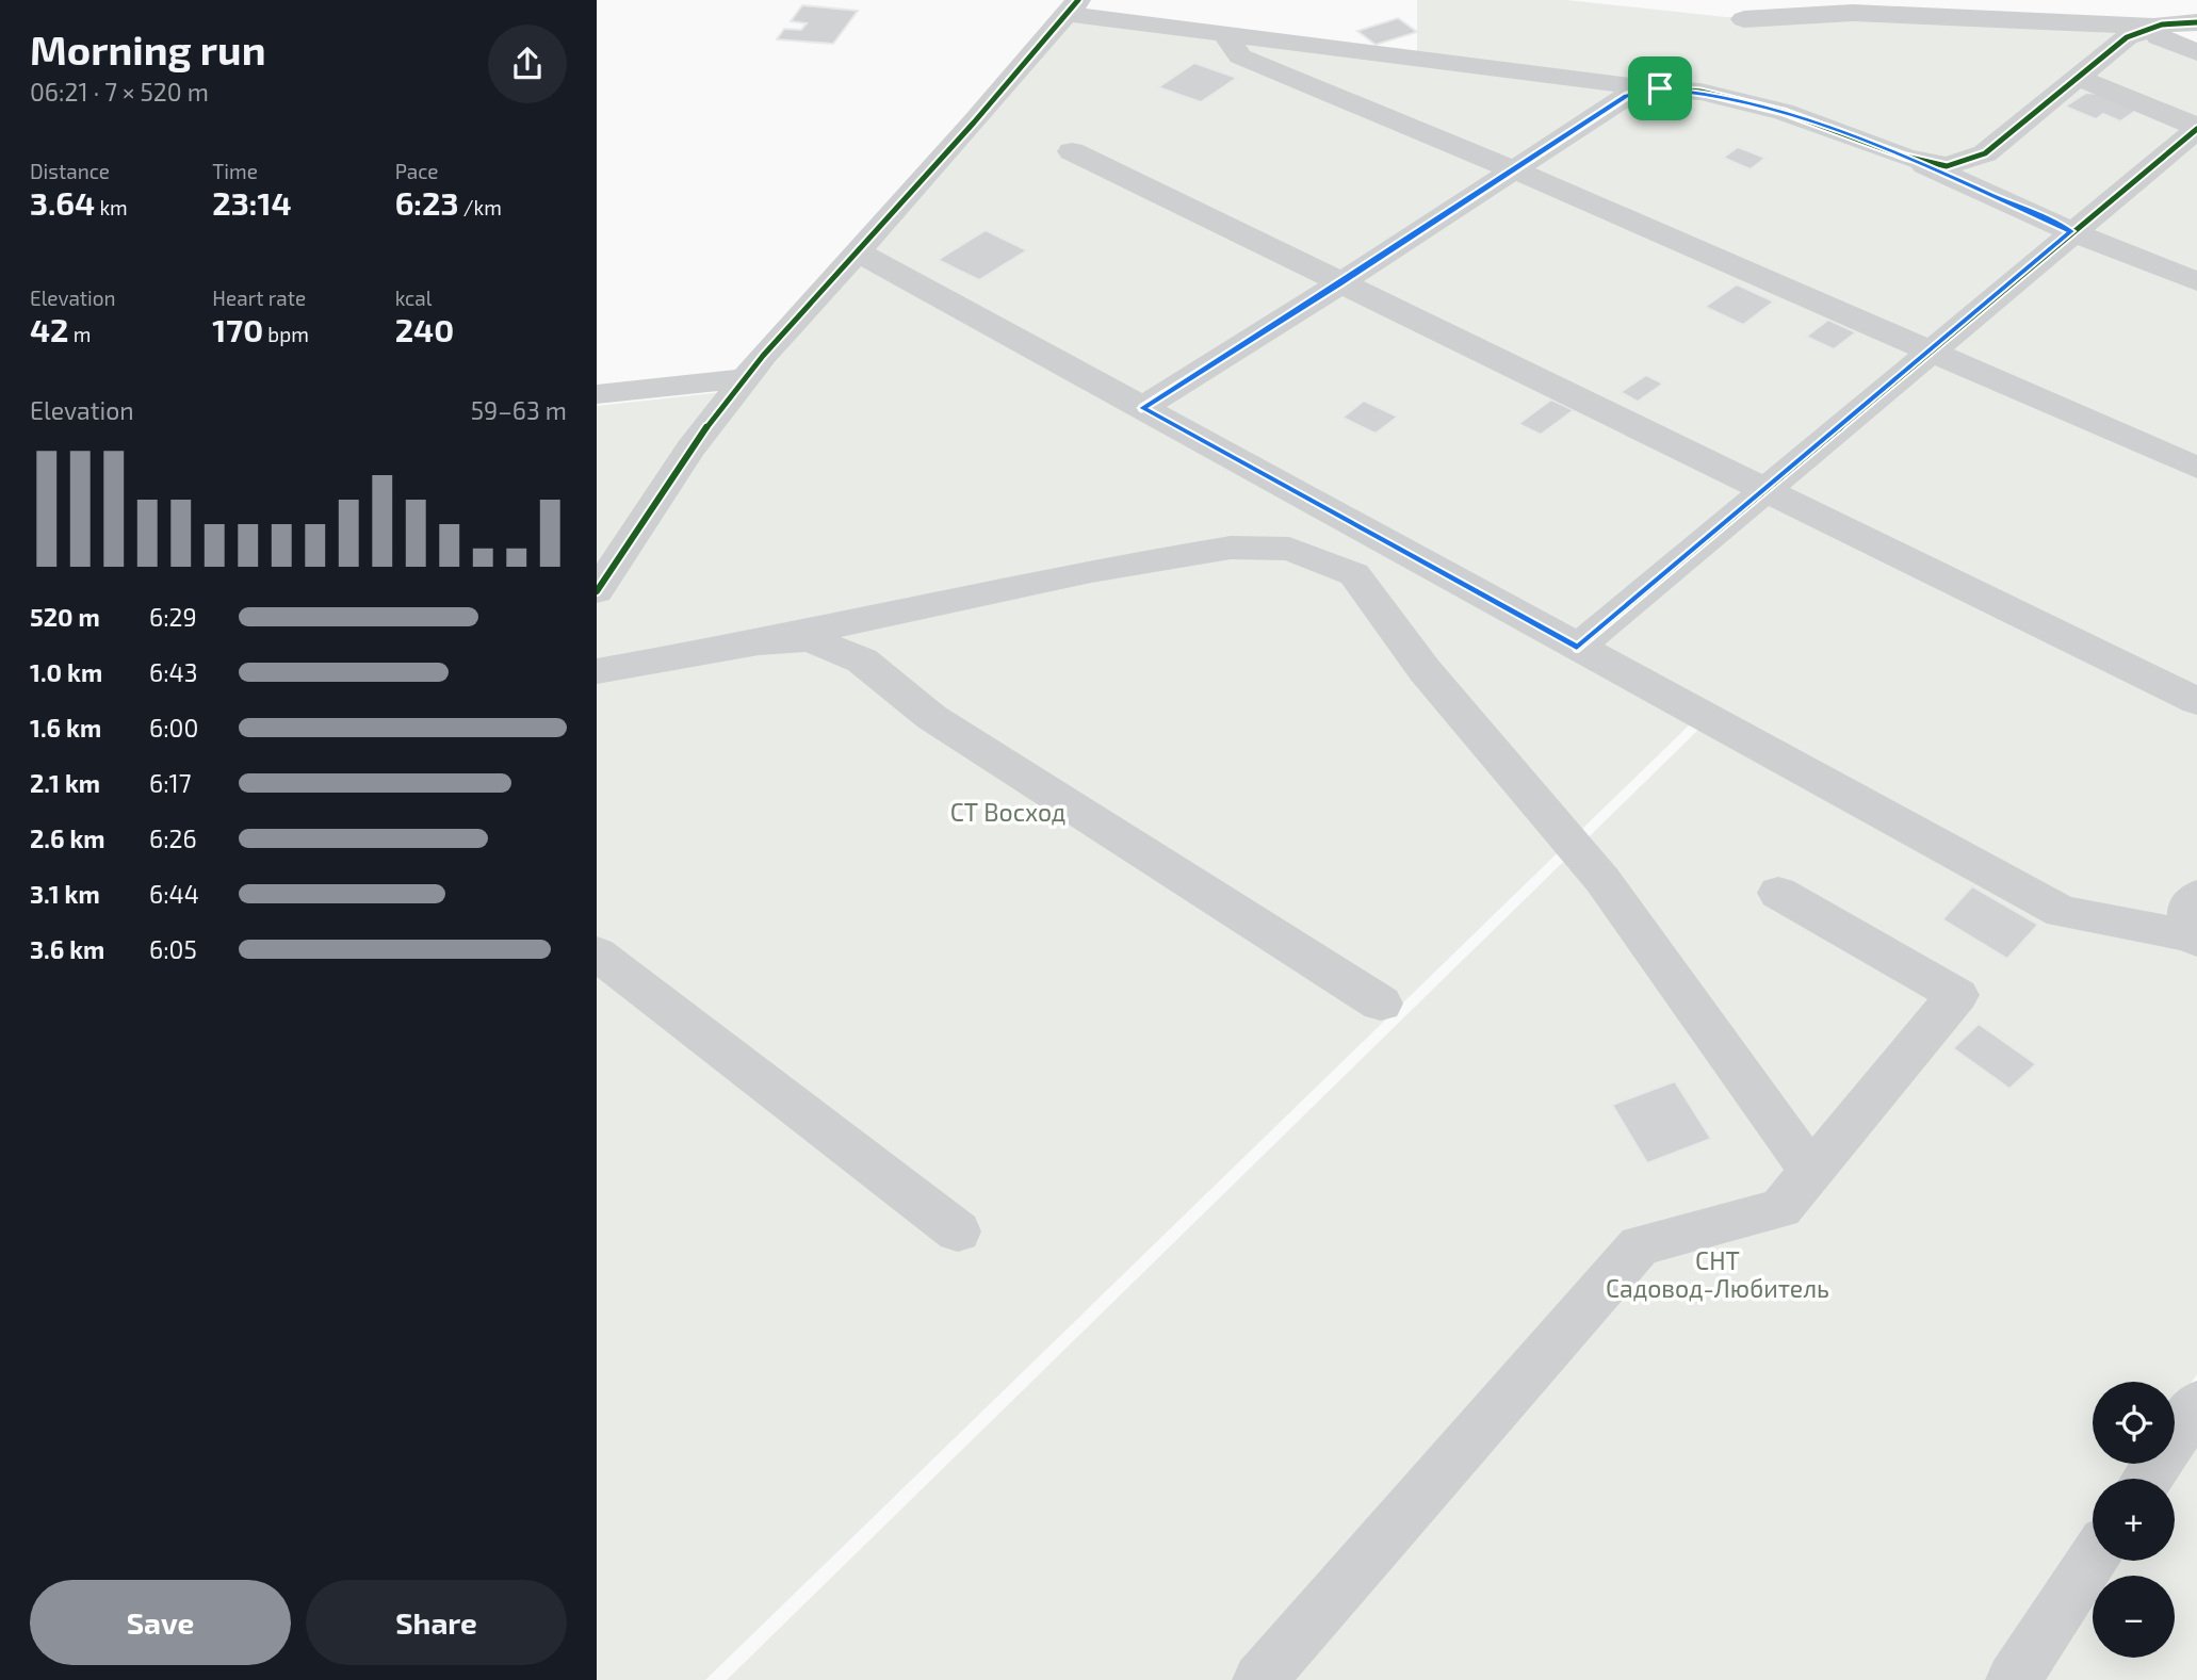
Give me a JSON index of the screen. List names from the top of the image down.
{
  "parks": ["СТ Восход", "СНТ Садовод-Любитель"],
  "page": {
    "heading": ["Morning run", "06:21 · 7 × 520 m"],
    "stats": [
      ["Distance", "3.64 km"],
      ["Time", "23:14"],
      ["Pace", "6:23 /km"],
      ["Elevation", "42 m"],
      ["Heart rate", "170 bpm"],
      ["kcal", "240"]
    ],
    "chart": ["Elevation", "59–63 m"],
    "list": [
      {
        "name": "520 m",
        "note": "6:29"
      },
      {
        "name": "1.0 km",
        "note": "6:43"
      },
      {
        "name": "1.6 km",
        "note": "6:00"
      },
      {
        "name": "2.1 km",
        "note": "6:17"
      },
      {
        "name": "2.6 km",
        "note": "6:26"
      },
      {
        "name": "3.1 km",
        "note": "6:44"
      },
      {
        "name": "3.6 km",
        "note": "6:05"
      }
    ],
    "map_buttons": ["+", "−"],
    "buttons": ["Save", "Share"]
  }
}
